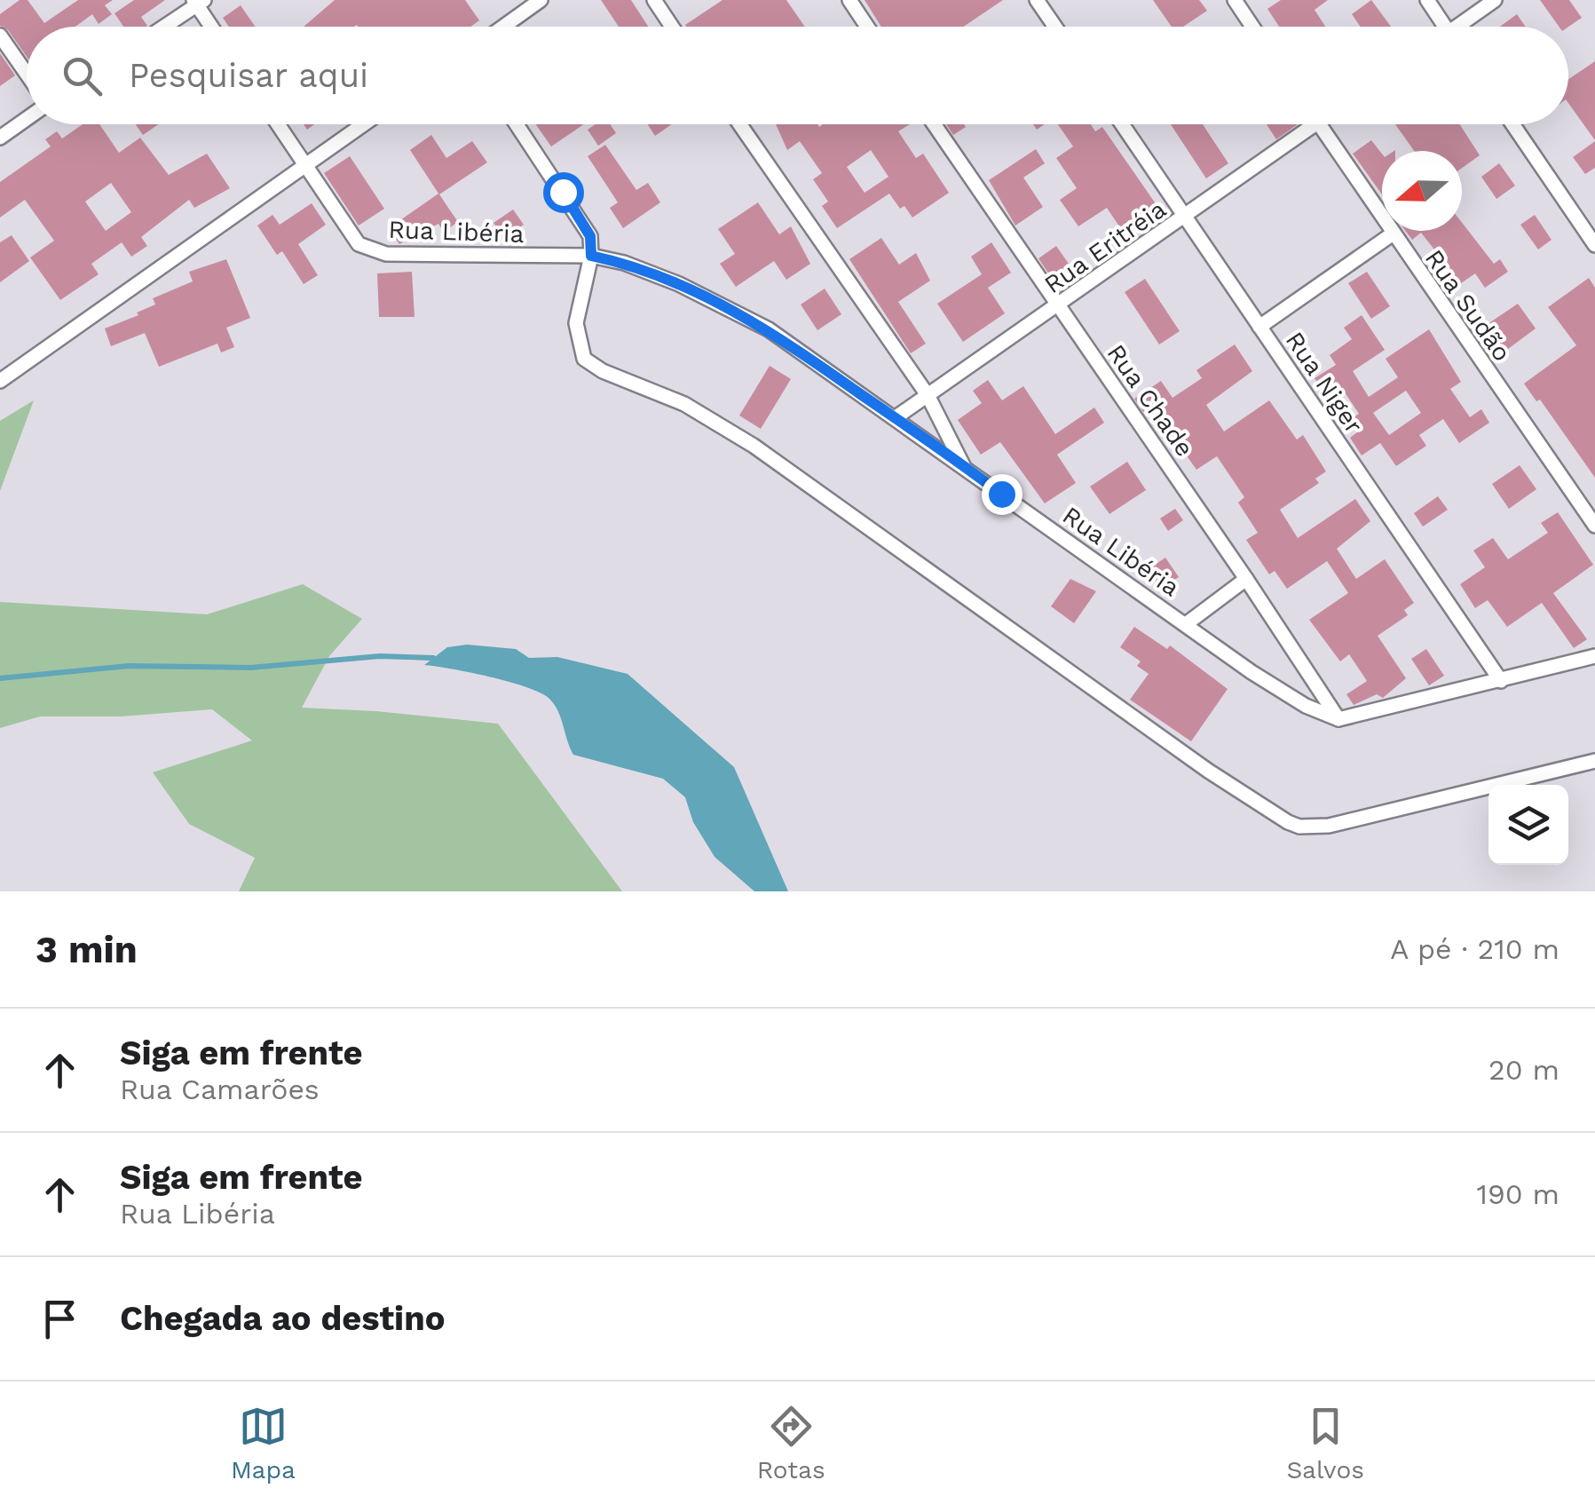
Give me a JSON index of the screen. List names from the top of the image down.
{
  "streets": {
    "street": [
      "Rua Libéria",
      "Rua Eritréia",
      "Rua Sudão",
      "Rua Niger",
      "Rua Chade"
    ]
  },
  "crossings": [
    ["Rua Libéria", "Rua Eritréia"],
    ["Rua Libéria", "Rua Chade"],
    ["Rua Eritréia", "Rua Niger"],
    ["Rua Eritréia", "Rua Chade"]
  ],
  "north": "left",
  "page": {
    "search": "Pesquisar aqui",
    "heading": ["3 min", "A pé · 210 m"],
    "list": [
      ["Siga em frente", "Rua Camarões", "20 m"],
      ["Siga em frente", "Rua Libéria", "190 m"],
      "Chegada ao destino"
    ],
    "nav": ["Mapa", "Rotas", "Salvos"]
  }
}
